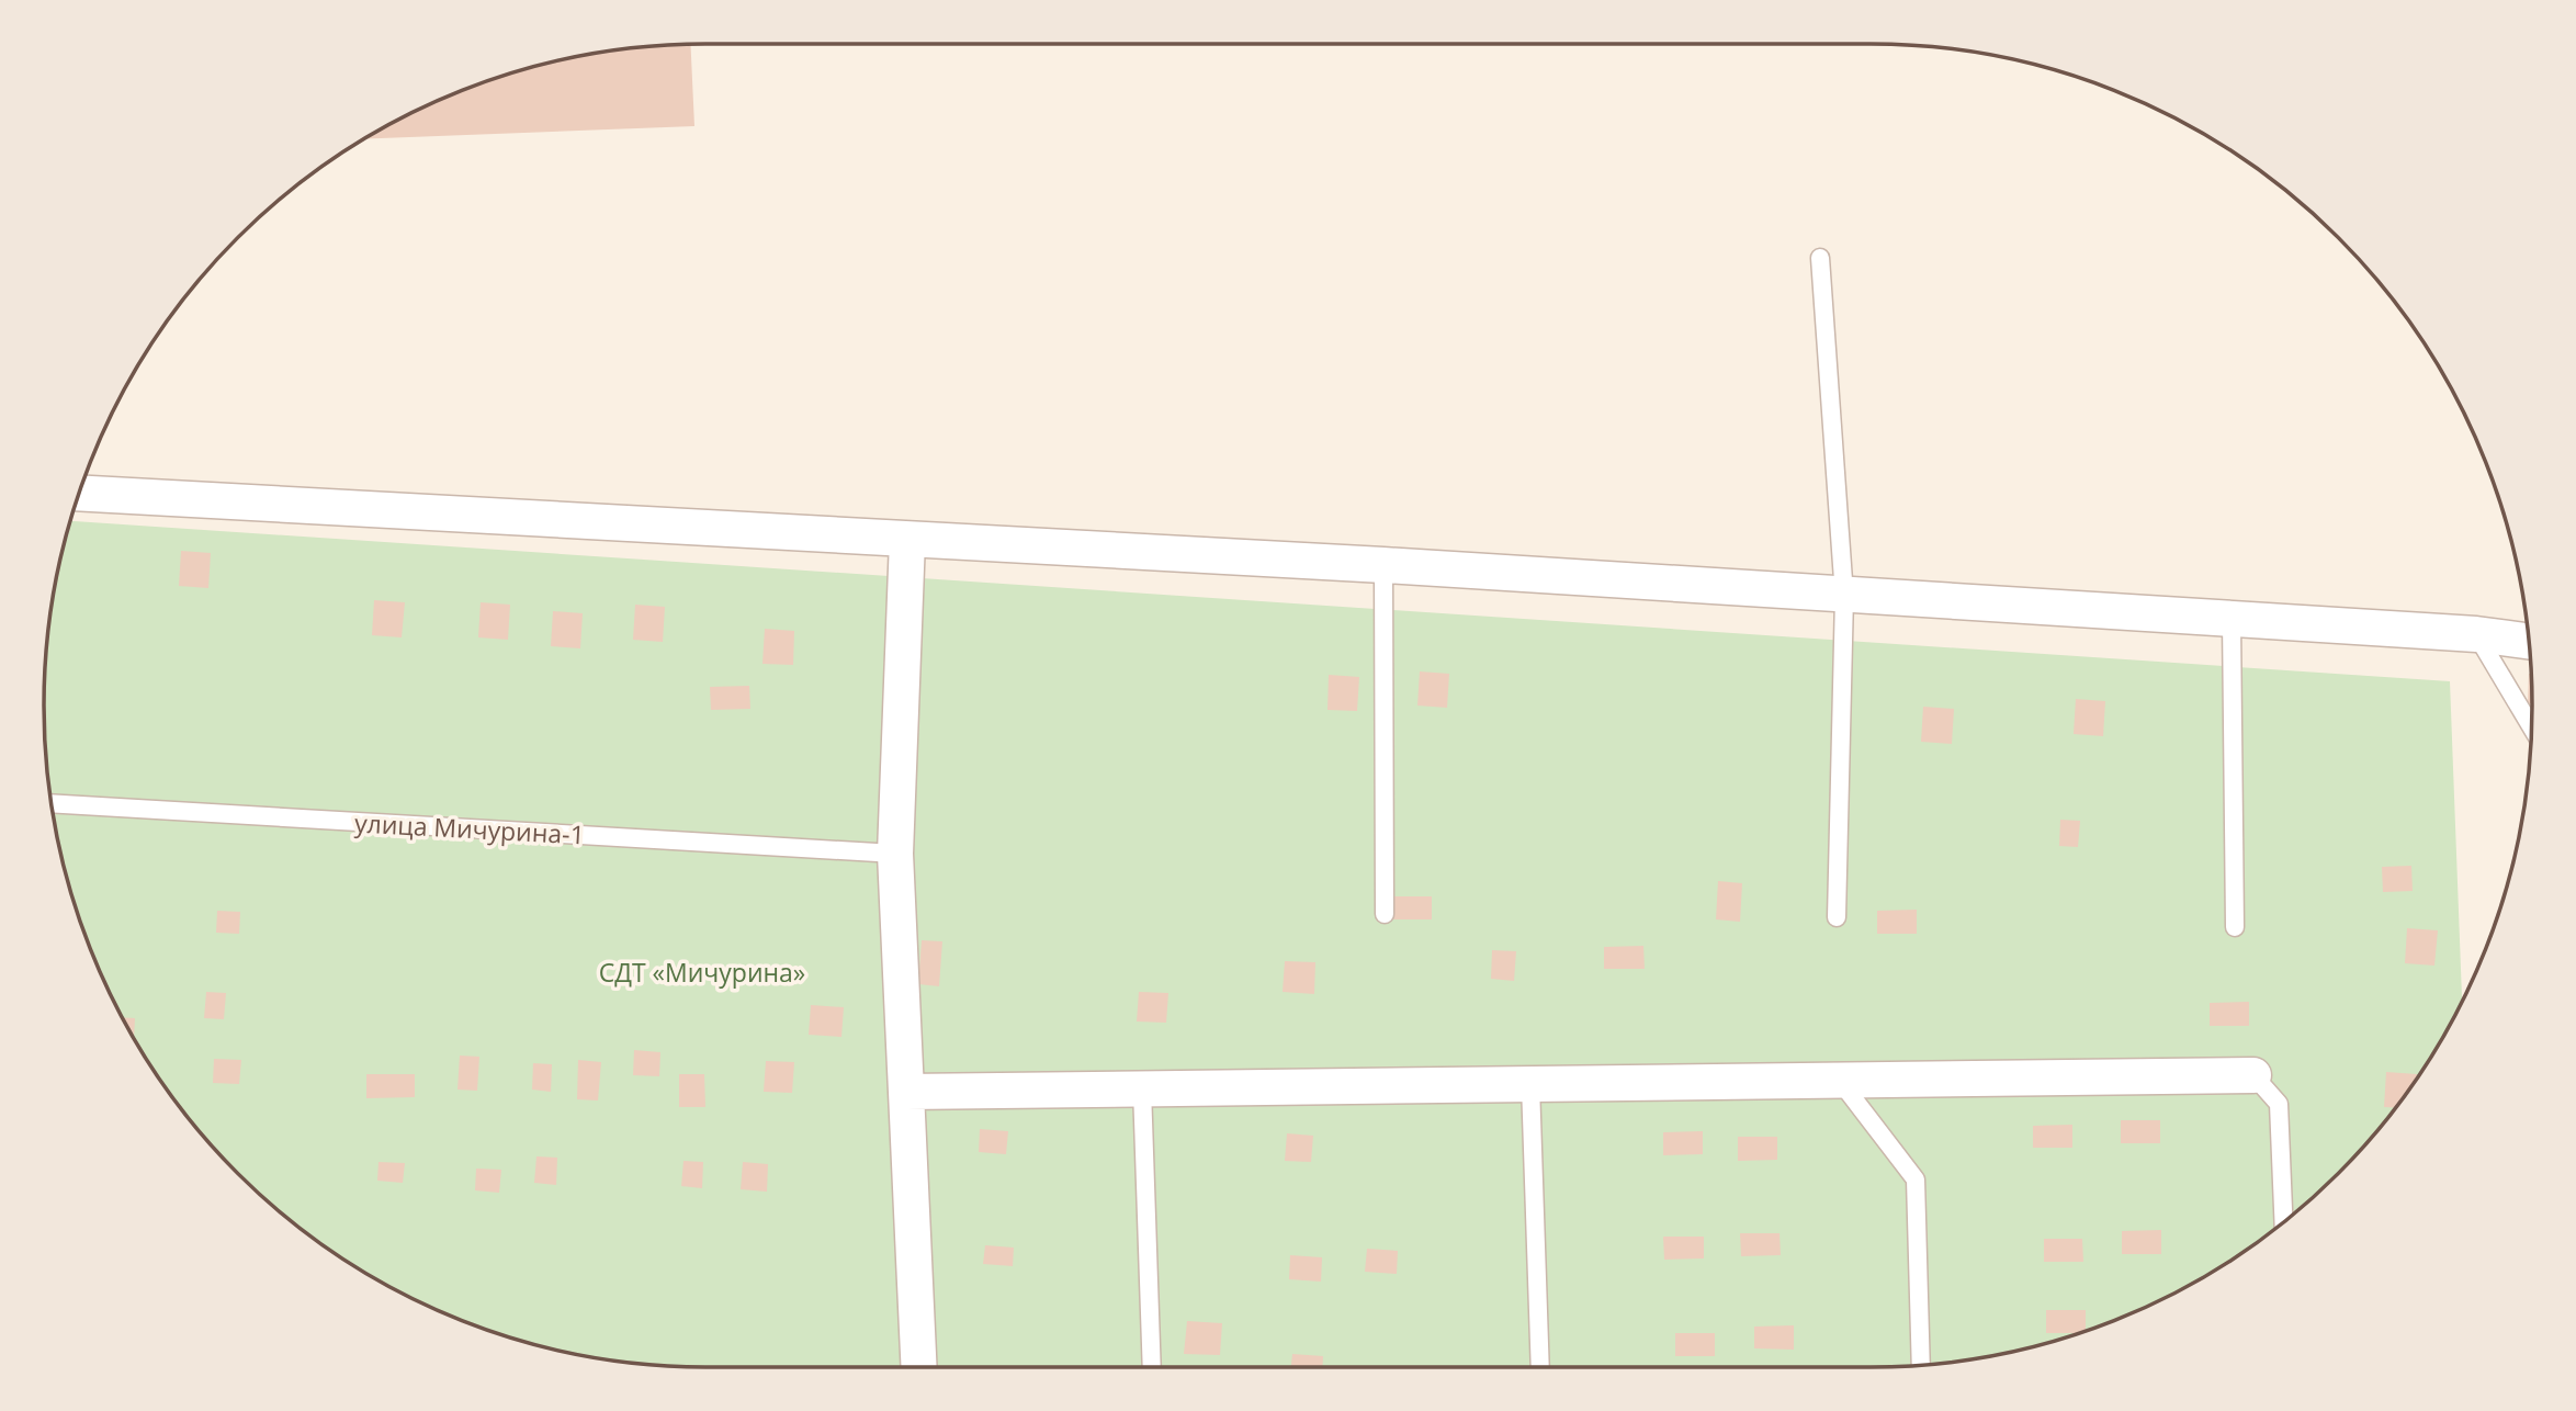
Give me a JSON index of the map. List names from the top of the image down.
{
  "streets": {
    "lane": ["улица Мичурина-1"]
  },
  "parks": ["СДТ «Мичурина»"]
}
